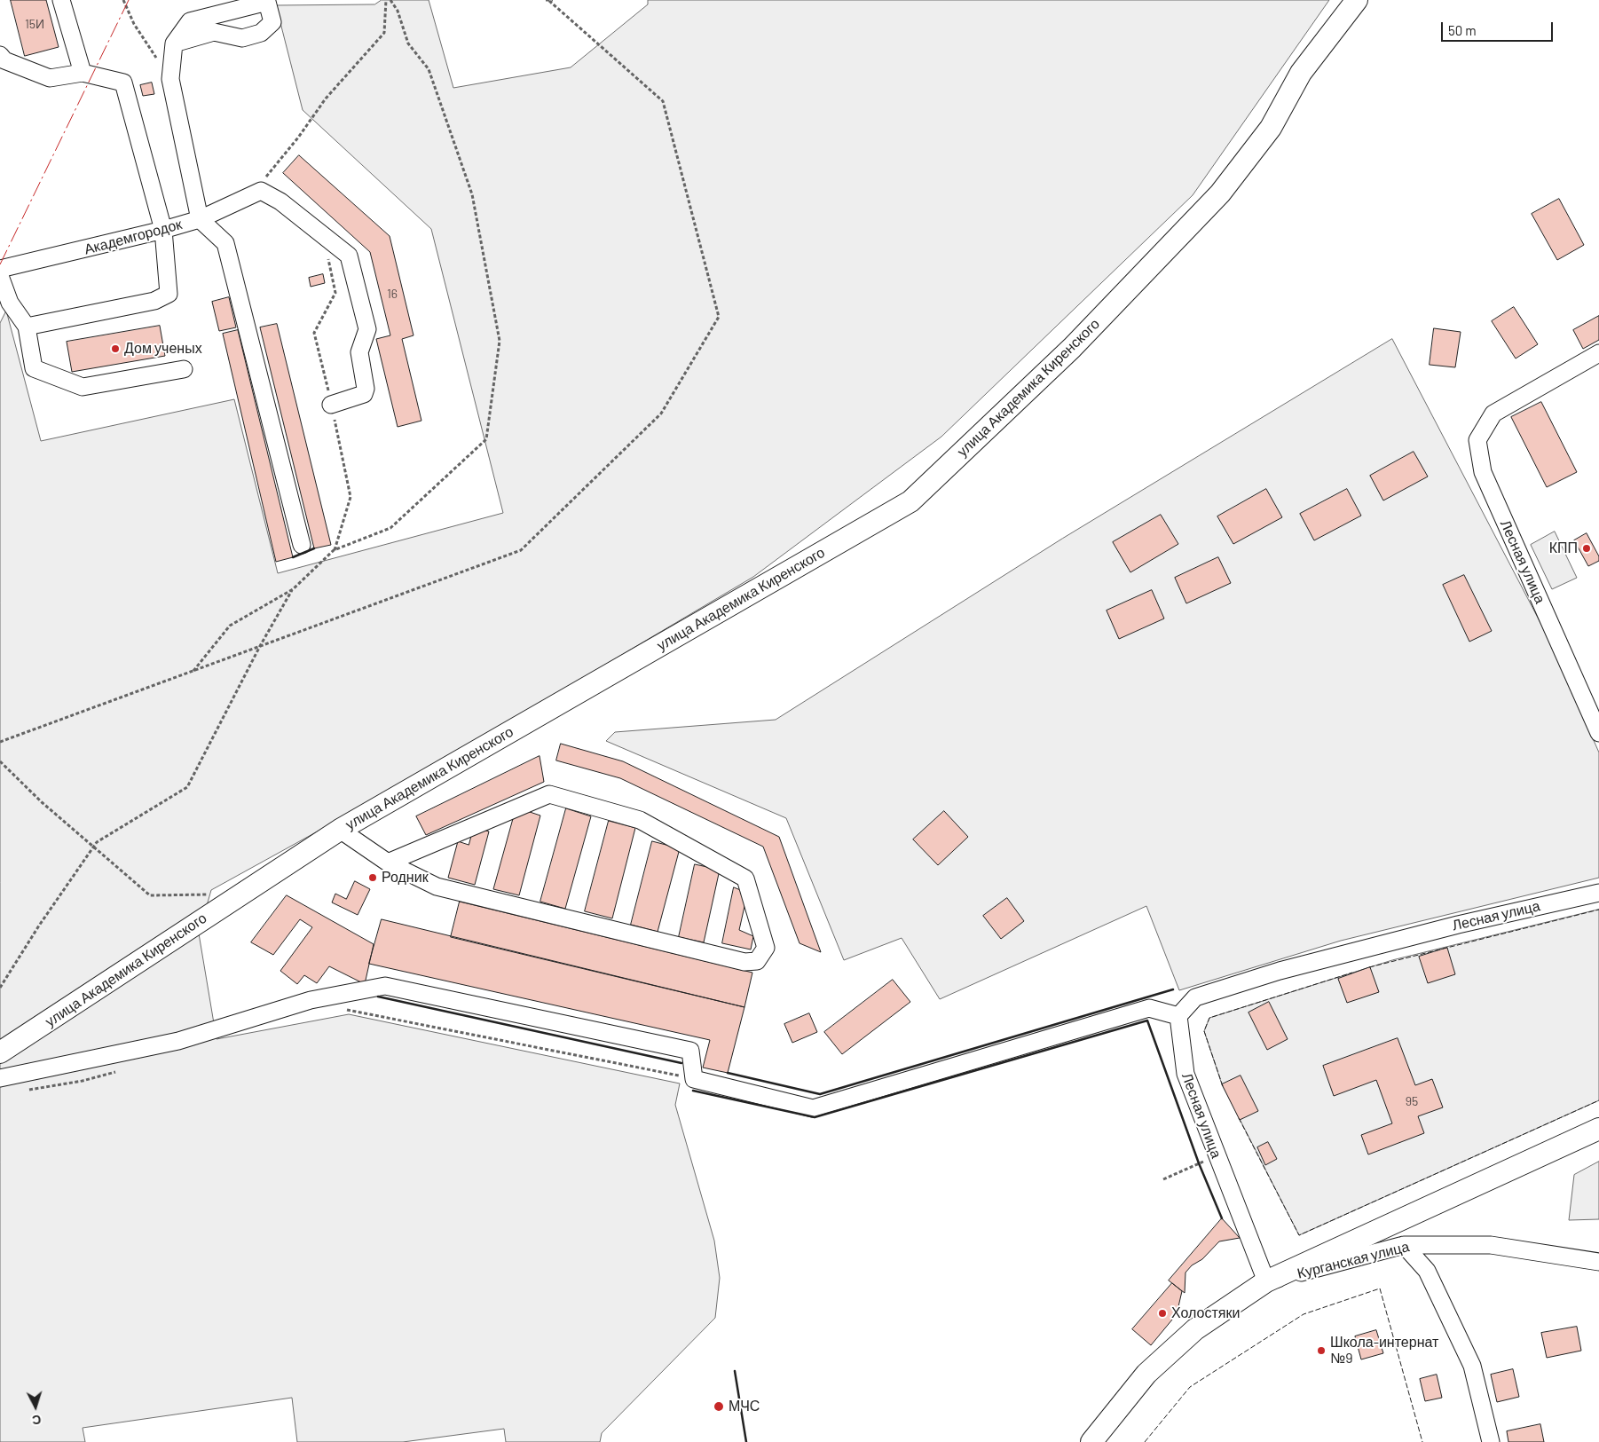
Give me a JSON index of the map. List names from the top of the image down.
{
  "streets": {
    "main road": ["улица Академика Киренского"],
    "street": ["Академгородок", "Лесная улица", "Курганская улица"]
  },
  "crossings": [
    ["Лесная улица", "Курганская улица"]
  ],
  "places": [
    "Дом ученых",
    "КПП",
    "Родник",
    "Холостяки",
    "Школа-интернат №9",
    "МЧС"
  ],
  "house_numbers": ["15И", "16", "95"],
  "scale_bar": "50 m",
  "north": "bottom"
}
